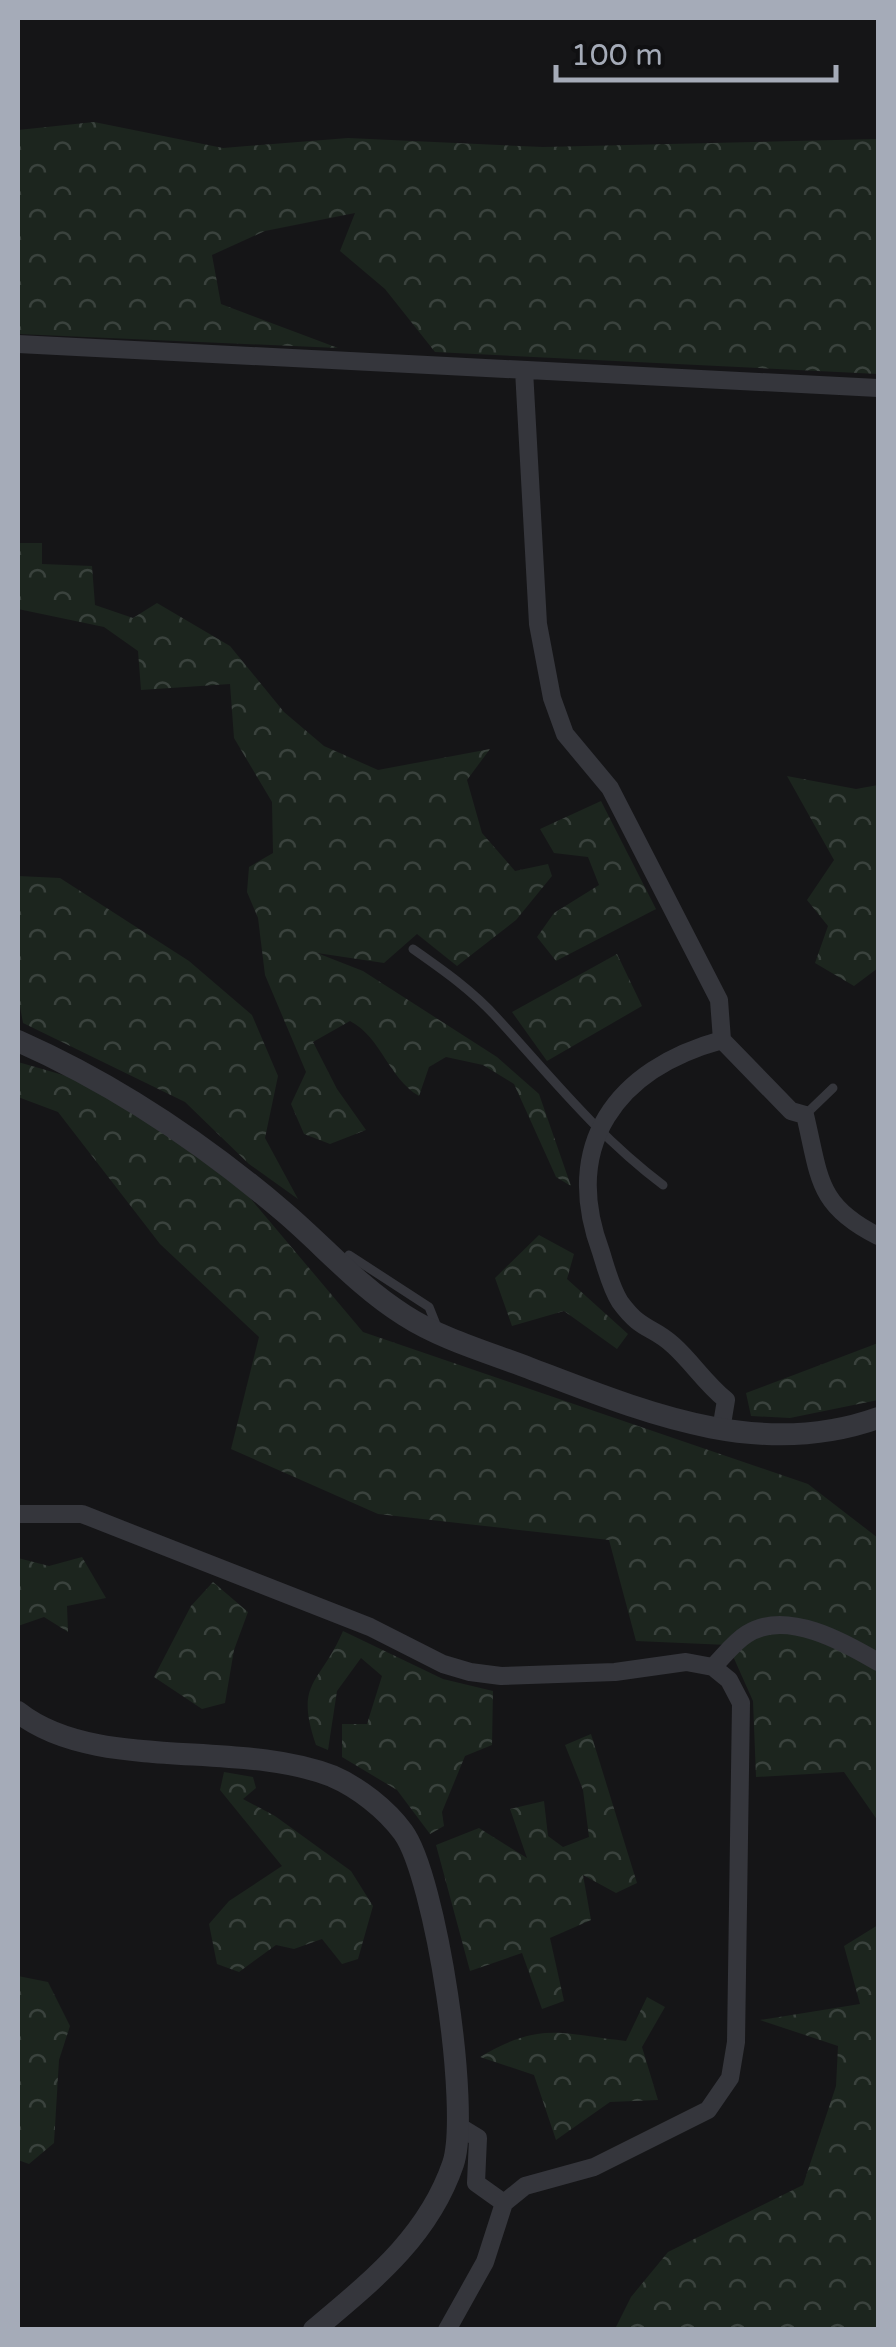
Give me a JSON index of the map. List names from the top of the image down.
{
  "scale_bar": "100 m"
}
